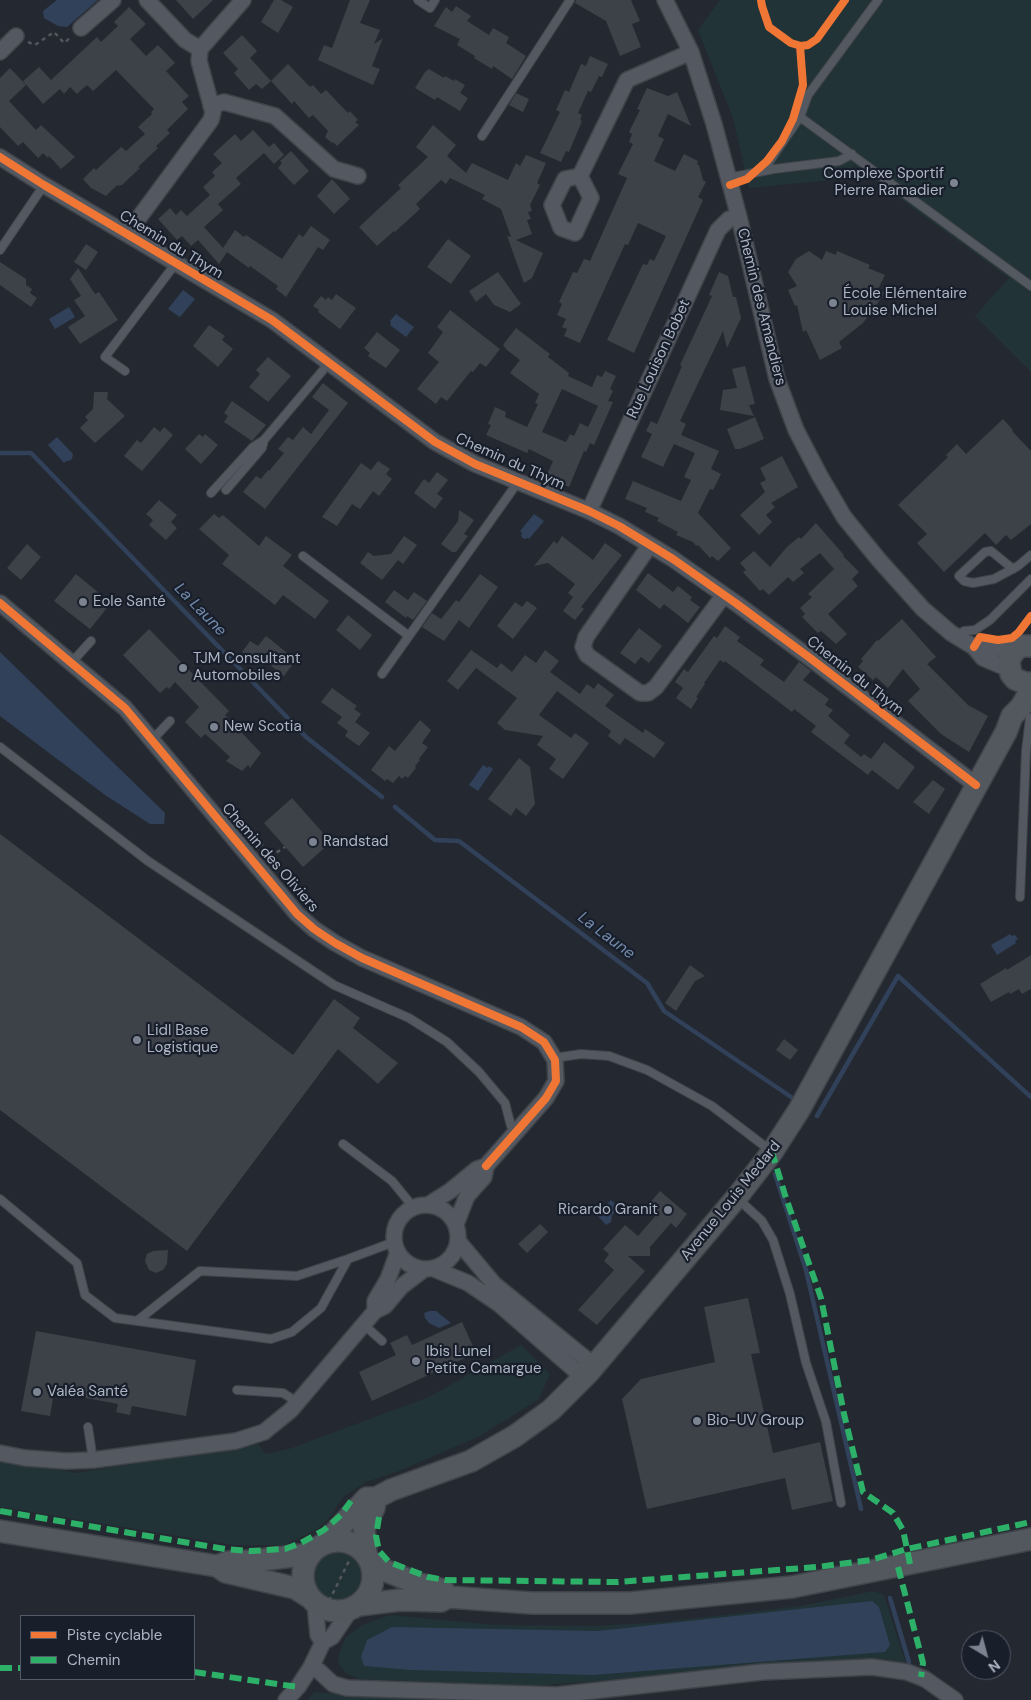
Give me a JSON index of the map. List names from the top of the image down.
{
  "streets": {
    "main road": ["Avenue Louis Medard"],
    "street": [
      "Chemin du Thym",
      "Chemin des Amandiers",
      "Rue Louison Bobet",
      "Chemin des Oliviers"
    ]
  },
  "crossings": [
    ["Chemin du Thym", "Rue Louison Bobet"],
    ["Chemin du Thym", "Avenue Louis Medard"],
    ["Chemin des Amandiers", "Rue Louison Bobet"],
    ["Chemin des Amandiers", "Avenue Louis Medard"]
  ],
  "water": ["La Laune"],
  "places": [
    "Complexe Sportif Pierre Ramadier",
    "École Elémentaire Louise Michel",
    "Eole Santé",
    "TJM Consultant Automobiles",
    "New Scotia",
    "Randstad",
    "Lidl Base Logistique",
    "Ricardo Granit",
    "Ibis Lunel Petite Camargue",
    "Valéa Santé",
    "Bio-UV Group"
  ],
  "legend": ["Piste cyclable", "Chemin"],
  "north": "bottom right"
}
